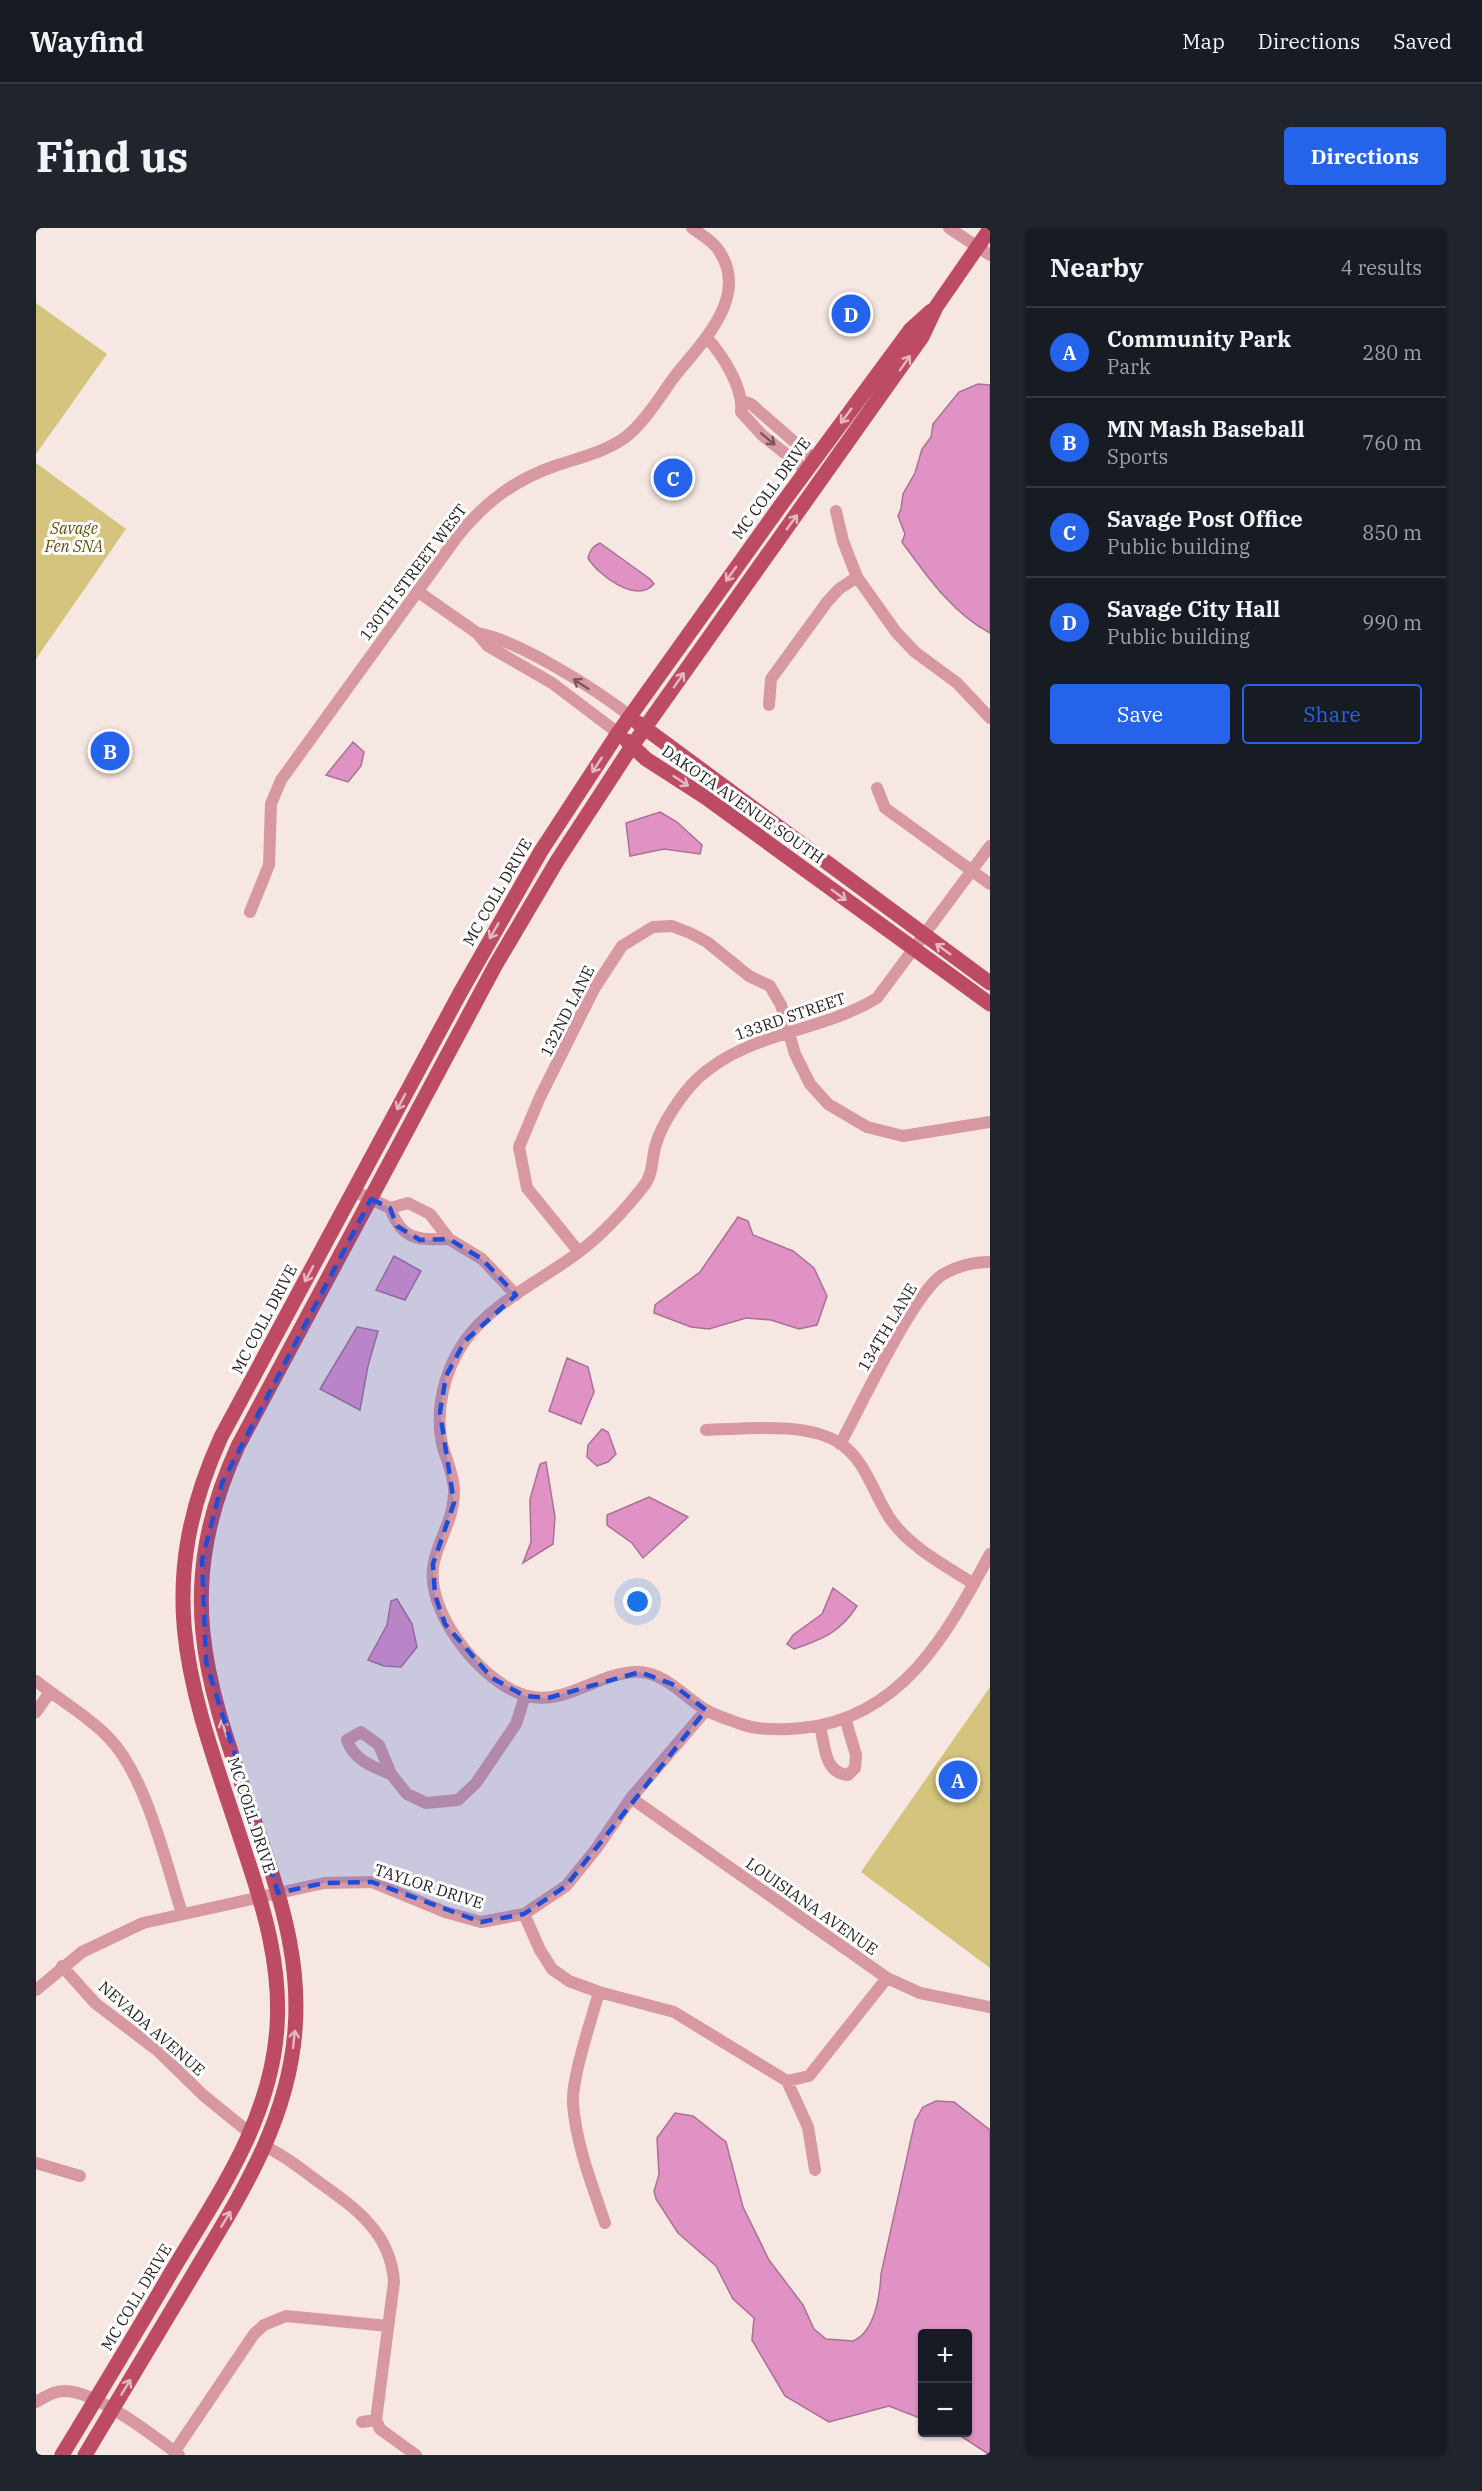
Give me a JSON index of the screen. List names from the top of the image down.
{
  "streets": {
    "main road": ["MC COLL DRIVE", "DAKOTA AVENUE SOUTH"],
    "street": [
      "130TH STREET WEST",
      "132ND LANE",
      "133RD STREET",
      "134TH LANE",
      "TAYLOR DRIVE",
      "LOUISIANA AVENUE",
      "NEVADA AVENUE"
    ]
  },
  "crossings": [
    ["MC COLL DRIVE", "DAKOTA AVENUE SOUTH"],
    ["MC COLL DRIVE", "TAYLOR DRIVE"],
    ["MC COLL DRIVE", "NEVADA AVENUE"],
    ["130TH STREET WEST", "DAKOTA AVENUE SOUTH"],
    ["DAKOTA AVENUE SOUTH", "133RD STREET"],
    ["132ND LANE", "133RD STREET"],
    ["TAYLOR DRIVE", "LOUISIANA AVENUE"],
    ["TAYLOR DRIVE", "NEVADA AVENUE"]
  ],
  "parks": ["Savage Fen SNA"],
  "page": {
    "header": "Wayfind",
    "nav": ["Map", "Directions", "Saved"],
    "buttons": [
      "Directions",
      ["Save", "Share"]
    ],
    "title": "Find us",
    "heading": ["Nearby", "4 results"],
    "pins": [
      "D",
      "C",
      "B",
      "A"
    ],
    "list": [
      {
        "mark": "A",
        "name": "Community Park",
        "note": "Park",
        "value": "280 m"
      },
      {
        "mark": "B",
        "name": "MN Mash Baseball",
        "note": "Sports",
        "value": "760 m"
      },
      {
        "mark": "C",
        "name": "Savage Post Office",
        "note": "Public building",
        "value": "850 m"
      },
      {
        "mark": "D",
        "name": "Savage City Hall",
        "note": "Public building",
        "value": "990 m"
      }
    ],
    "map_buttons": ["+", "−"]
  }
}
